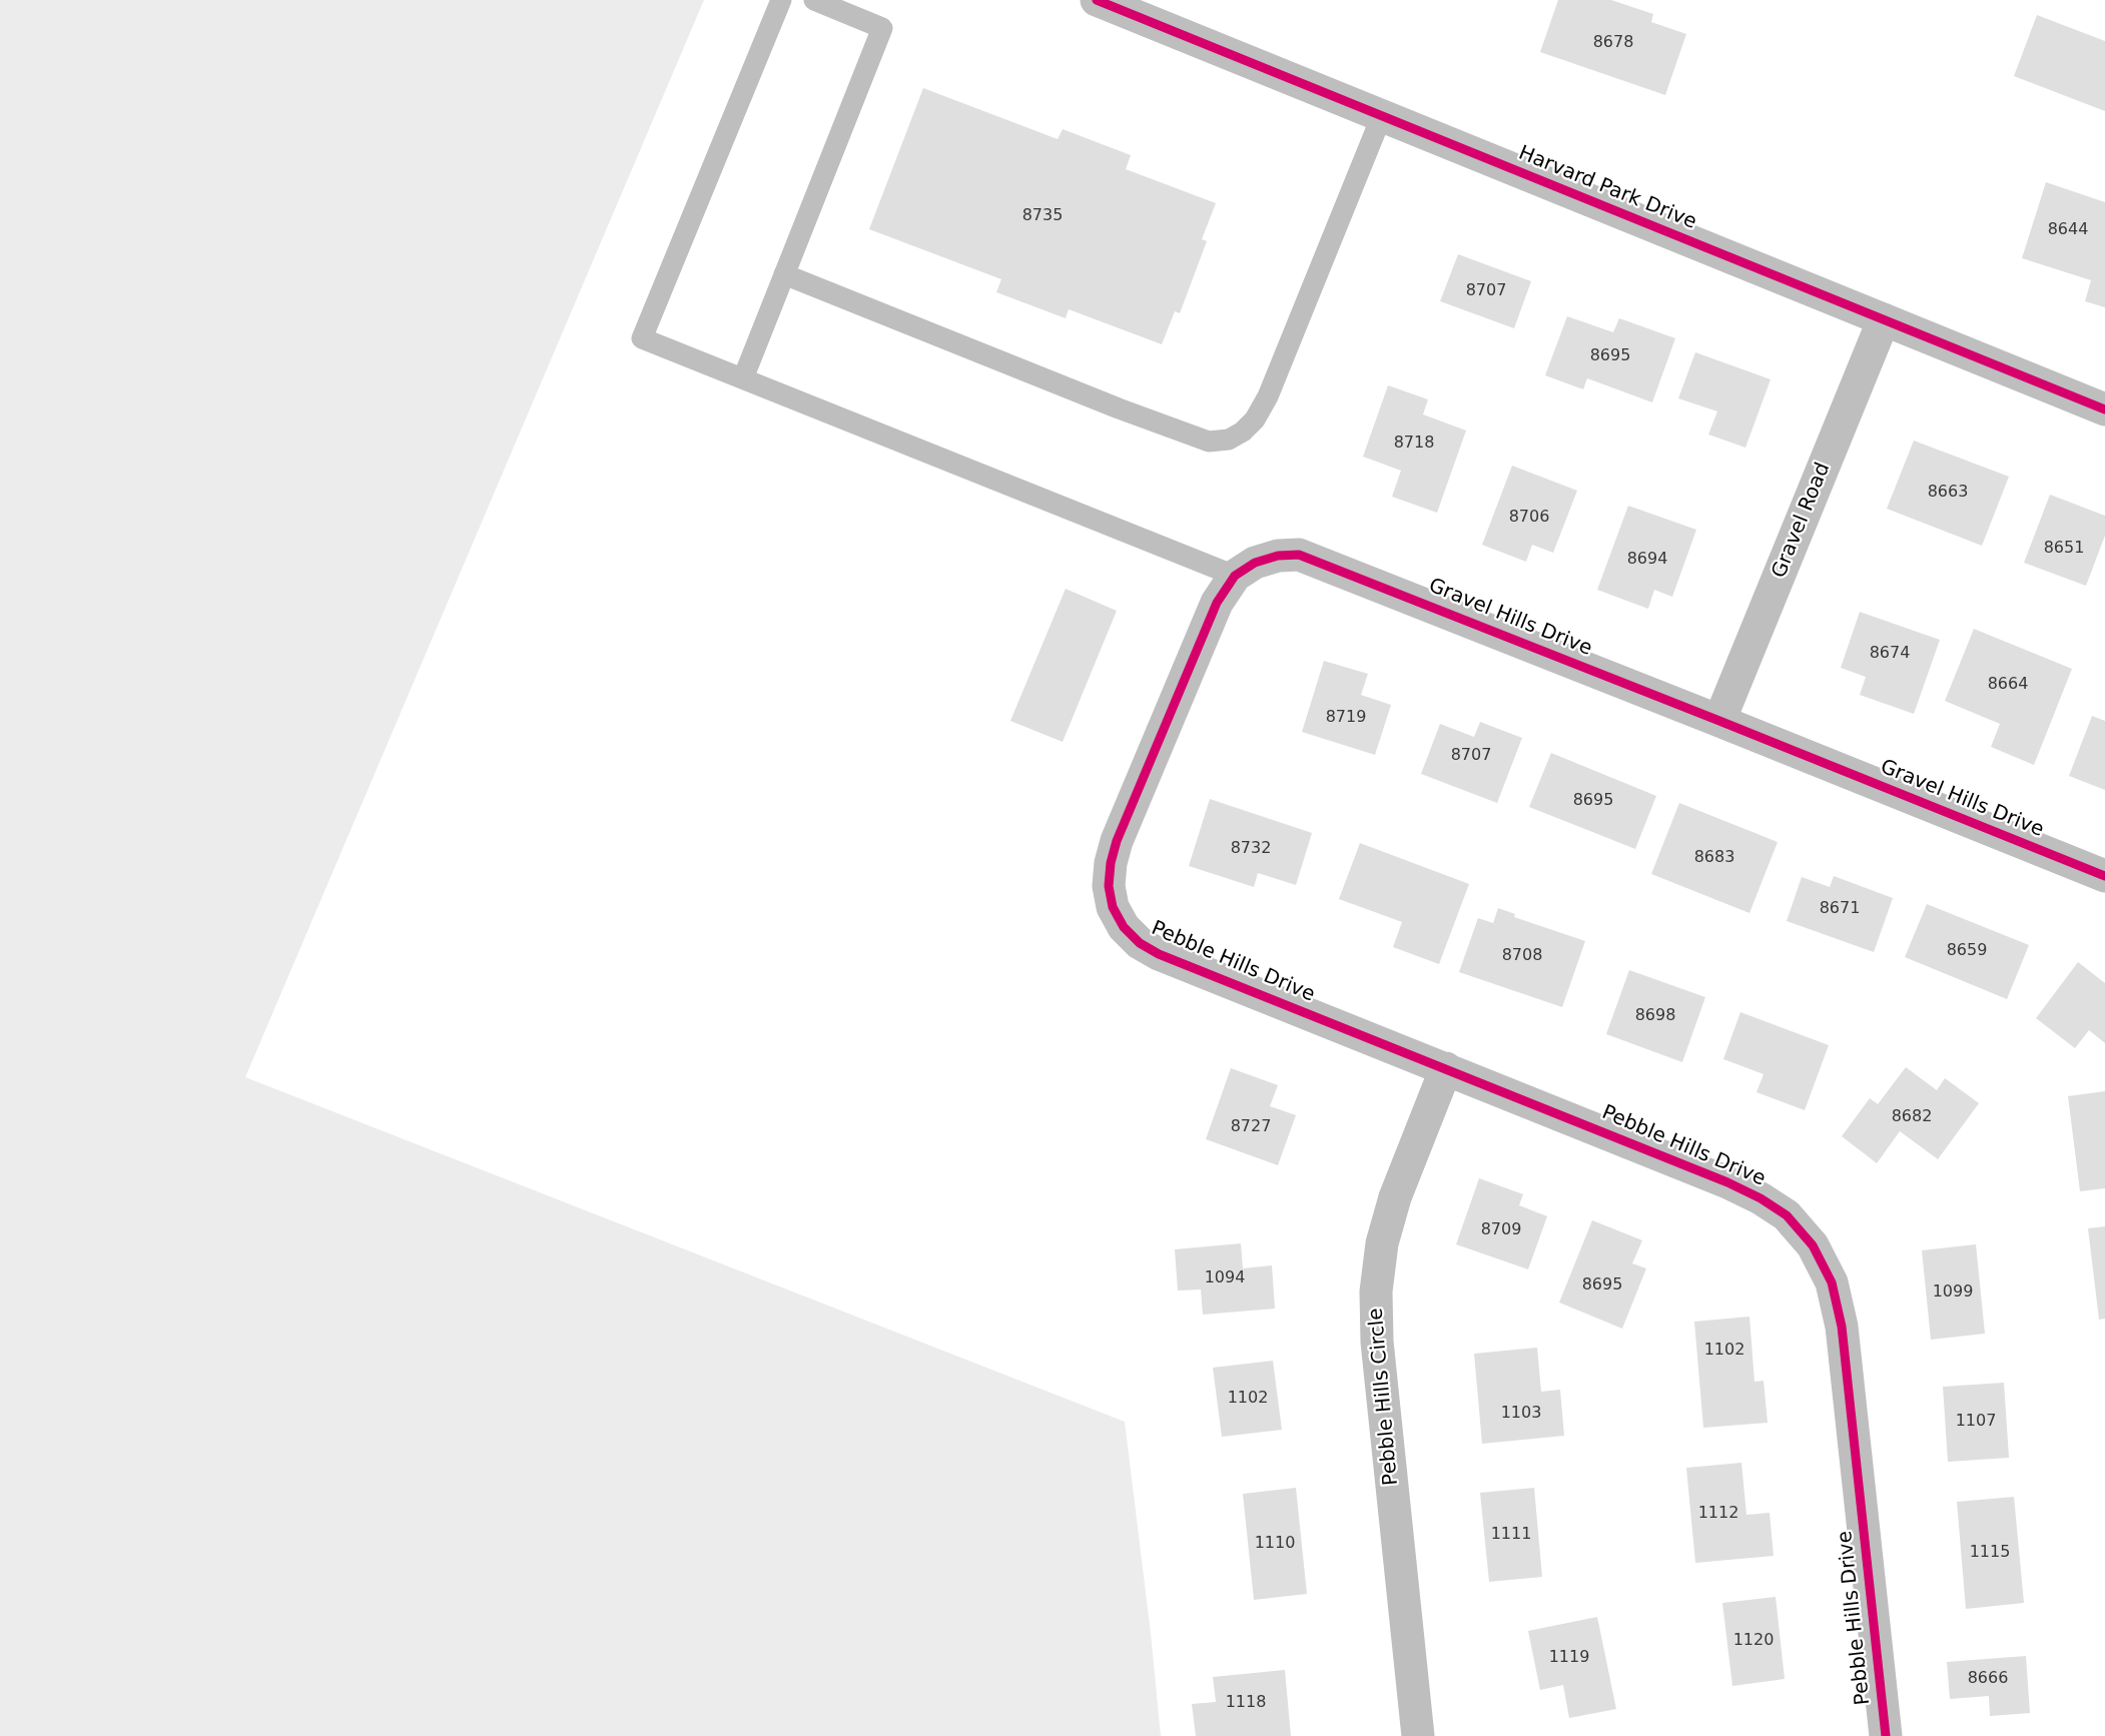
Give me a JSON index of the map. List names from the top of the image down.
{
  "streets": {
    "street": [
      "Harvard Park Drive",
      "Gravel Road",
      "Gravel Hills Drive",
      "Pebble Hills Drive",
      "Pebble Hills Circle"
    ]
  },
  "crossings": [
    ["Harvard Park Drive", "Gravel Road"],
    ["Gravel Road", "Gravel Hills Drive"],
    ["Gravel Hills Drive", "Pebble Hills Drive"],
    ["Pebble Hills Drive", "Pebble Hills Circle"]
  ],
  "house_numbers": [
    "8678",
    "8735",
    "8644",
    "8707",
    "8695",
    "8718",
    "8663",
    "8706",
    "8651",
    "8694",
    "8674",
    "8664",
    "8719",
    "8707",
    "8695",
    "8732",
    "8683",
    "8671",
    "8659",
    "8708",
    "8698",
    "8682",
    "8727",
    "8709",
    "1094",
    "8695",
    "1099",
    "1102",
    "1102",
    "1103",
    "1107",
    "1112",
    "1111",
    "1110",
    "1115",
    "1120",
    "1119",
    "8666",
    "1118"
  ]
}
